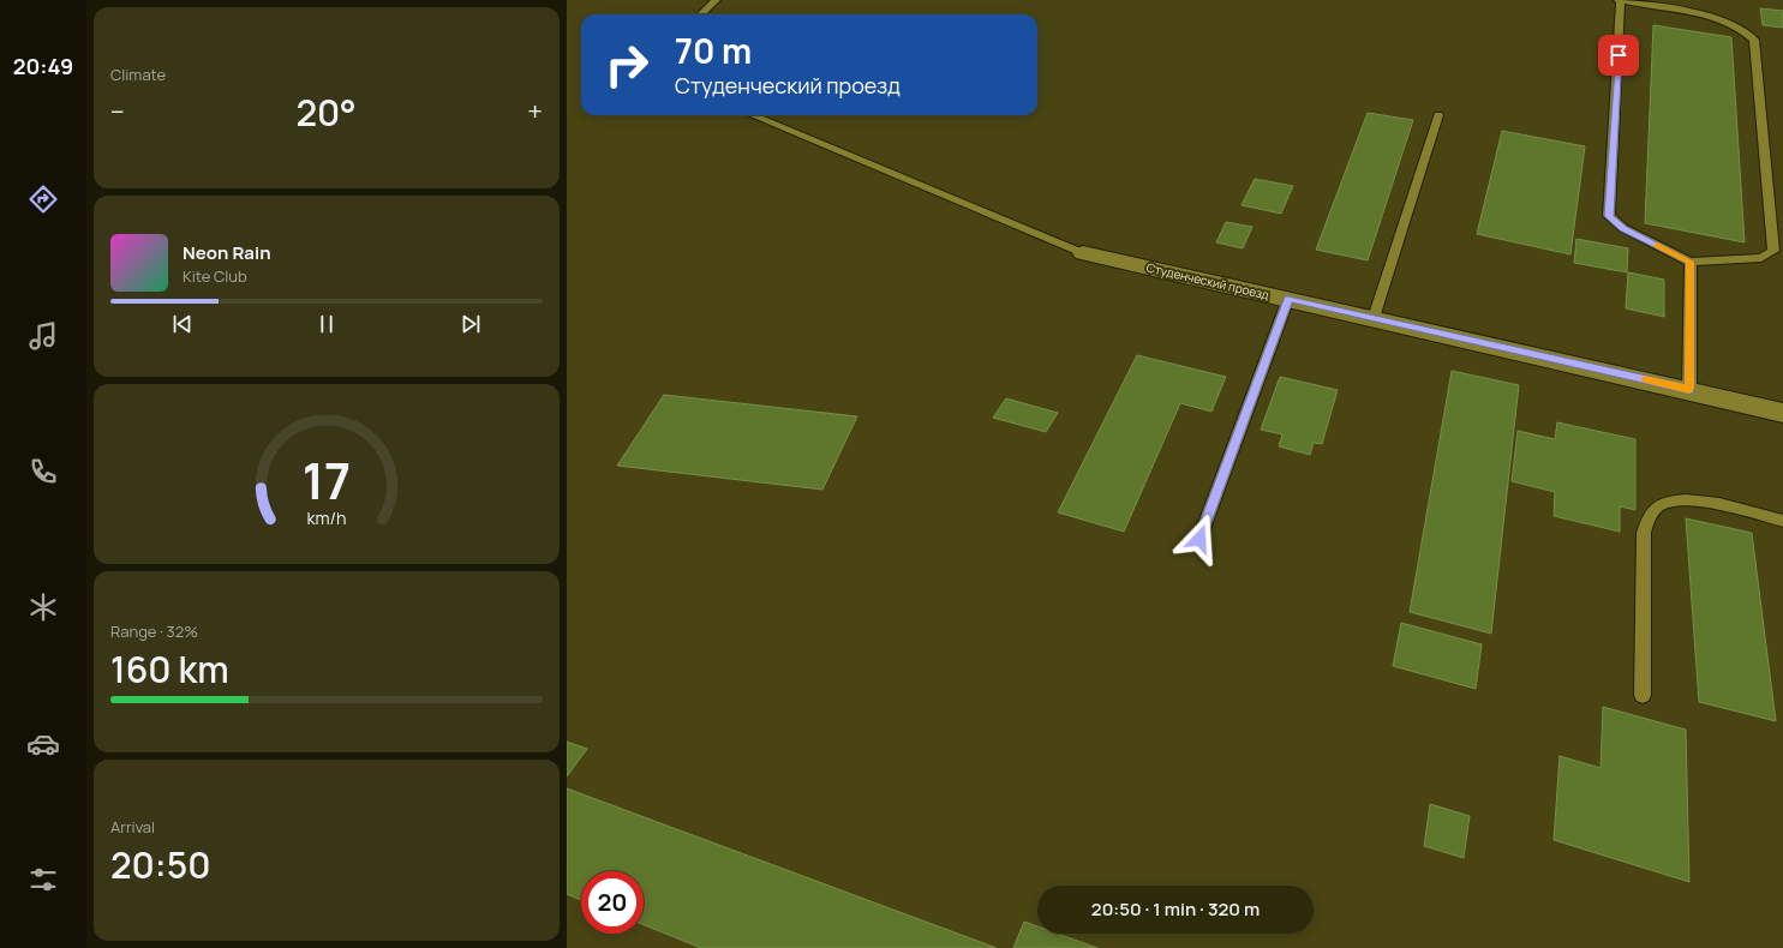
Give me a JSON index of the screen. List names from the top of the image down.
{
  "streets": {
    "street": ["Студенческий проезд"]
  },
  "page": {
    "tabs": "20:49",
    "tile": [
      "Climate",
      ["Range · 32%", "160 km"],
      ["Arrival", "20:50"]
    ],
    "turn": ["70 m", "Студенческий проезд"],
    "heat": ["−", "20°", "+"],
    "song": ["Neon Rain", "Kite Club"],
    "limit": "20",
    "trip": "20:50 · 1 min · 320 m",
    "gauge": ["17", "km/h"]
  }
}
